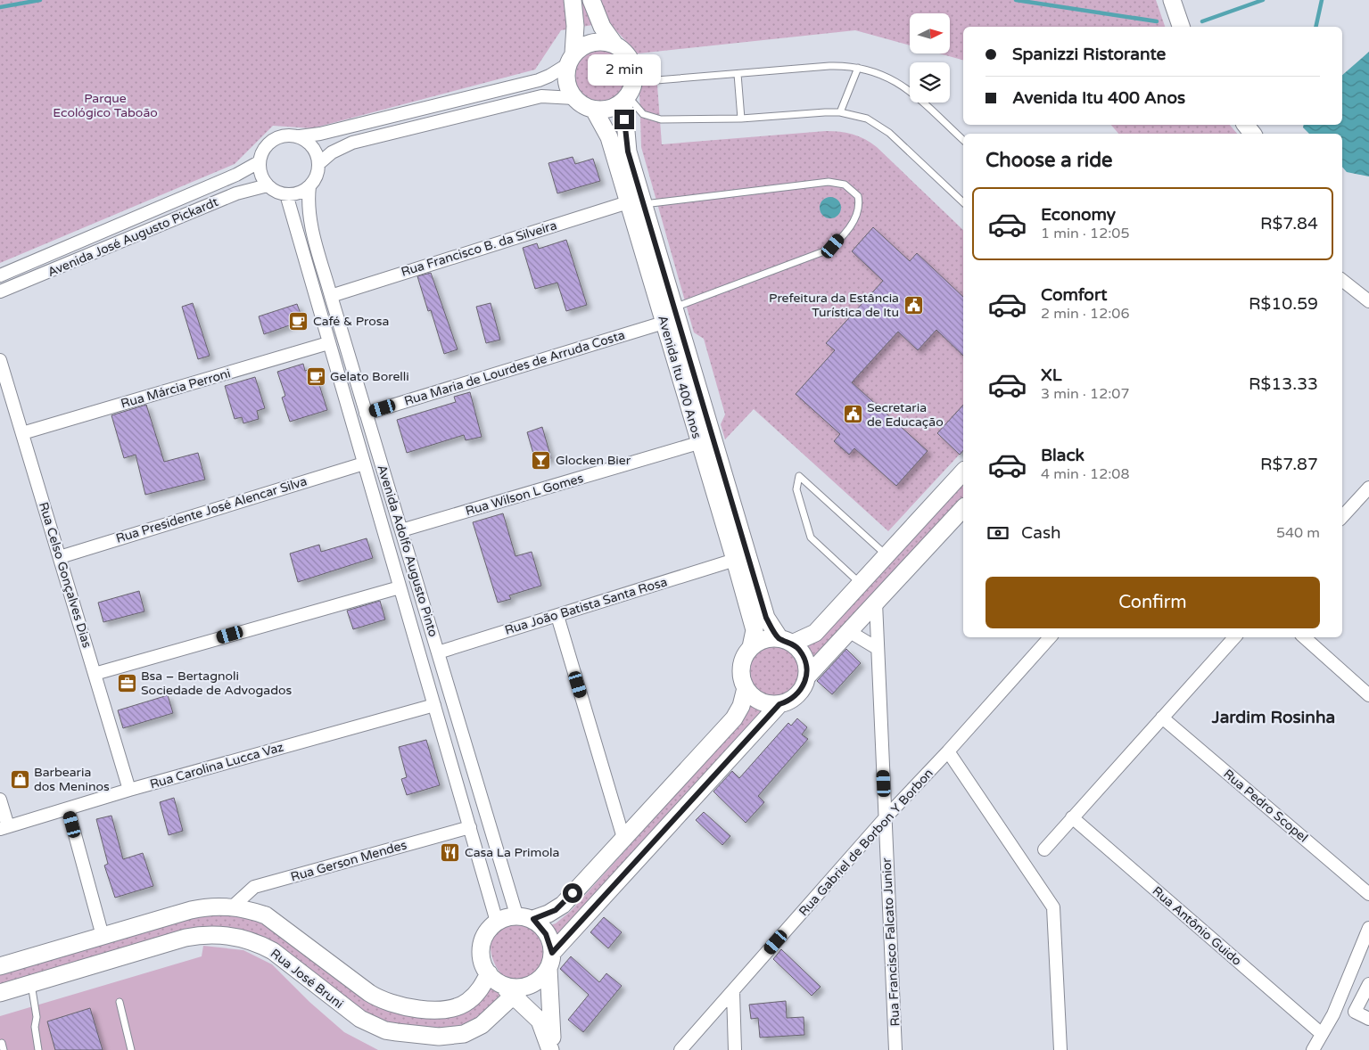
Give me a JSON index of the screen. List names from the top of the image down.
{
  "streets": {
    "street": [
      "Avenida José Augusto Pickardt",
      "Rua Francisco B. da Silveira",
      "Rua Maria de Lourdes de Arruda Costa",
      "Avenida Itu 400 Anos",
      "Rua Márcia Perroni",
      "Rua Wilson L Gomes",
      "Rua Presidente José Alencar Silva",
      "Avenida Adolfo Augusto Pinto",
      "Rua Celso Gonçalves Dias",
      "Rua João Batista Santa Rosa",
      "Rua Carolina Lucca Vaz",
      "Rua Pedro Scopel",
      "Rua Gabriel de Borbon Y Borbon",
      "Rua Gerson Mendes",
      "Rua Antônio Guido",
      "Rua Francisco Falcato Junior",
      "Rua José Bruni"
    ]
  },
  "crossings": [
    ["Avenida José Augusto Pickardt", "Avenida Adolfo Augusto Pinto"],
    ["Rua Francisco B. da Silveira", "Avenida Itu 400 Anos"],
    ["Rua Francisco B. da Silveira", "Avenida Adolfo Augusto Pinto"],
    ["Rua Maria de Lourdes de Arruda Costa", "Avenida Itu 400 Anos"],
    ["Rua Maria de Lourdes de Arruda Costa", "Avenida Adolfo Augusto Pinto"],
    ["Avenida Itu 400 Anos", "Rua Wilson L Gomes"],
    ["Avenida Itu 400 Anos", "Rua João Batista Santa Rosa"],
    ["Rua Márcia Perroni", "Avenida Adolfo Augusto Pinto"],
    ["Rua Márcia Perroni", "Rua Celso Gonçalves Dias"],
    ["Rua Wilson L Gomes", "Avenida Adolfo Augusto Pinto"],
    ["Rua Presidente José Alencar Silva", "Avenida Adolfo Augusto Pinto"],
    ["Rua Presidente José Alencar Silva", "Rua Celso Gonçalves Dias"],
    ["Avenida Adolfo Augusto Pinto", "Rua João Batista Santa Rosa"],
    ["Avenida Adolfo Augusto Pinto", "Rua Carolina Lucca Vaz"],
    ["Avenida Adolfo Augusto Pinto", "Rua Gerson Mendes"],
    ["Avenida Adolfo Augusto Pinto", "Rua José Bruni"],
    ["Rua Celso Gonçalves Dias", "Rua Carolina Lucca Vaz"],
    ["Rua Gabriel de Borbon Y Borbon", "Rua Francisco Falcato Junior"]
  ],
  "districts": ["Jardim Rosinha"],
  "parks": ["Parque Ecológico Taboão"],
  "places": {
    "public building": ["Prefeitura da Estância Turística de Itu", "Secretaria de Educação"],
    "cafe": ["Café & Prosa", "Gelato Borelli"],
    "bar": ["Glocken Bier"],
    "office": ["Bsa – Bertagnoli Sociedade de Advogados"],
    "shop": ["Barbearia dos Meninos"],
    "restaurant": ["Casa La Primola"]
  },
  "north": "right",
  "page": {
    "banner": ["Spanizzi Ristorante", "Avenida Itu 400 Anos"],
    "bubble": "2 min",
    "heading": "Choose a ride",
    "list": [
      {
        "name": "Economy",
        "note": "1 min · 12:05",
        "value": "R$7.84"
      },
      {
        "name": "Comfort",
        "note": "2 min · 12:06",
        "value": "R$10.59"
      },
      {
        "name": "XL",
        "note": "3 min · 12:07",
        "value": "R$13.33"
      },
      {
        "name": "Black",
        "note": "4 min · 12:08",
        "value": "R$7.87"
      }
    ],
    "pay": ["Cash", "540 m"],
    "buttons": "Confirm"
  }
}
